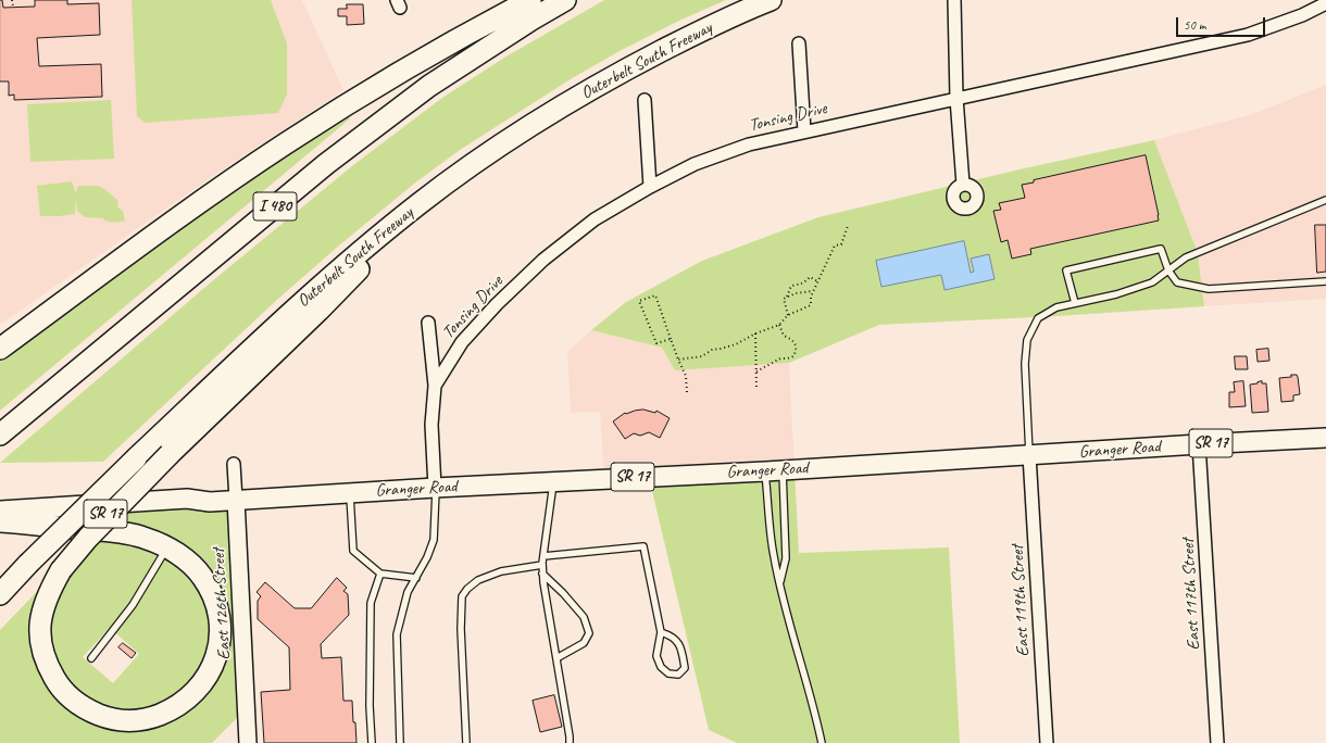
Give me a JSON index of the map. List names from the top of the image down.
{
  "streets": {
    "highway": ["Outerbelt South Freeway", "I 480"],
    "main road": ["SR 17", "Granger Road"],
    "street": [
      "Tonsing Drive",
      "East 117th Street",
      "East 119th Street",
      "East 126th Street"
    ]
  },
  "crossings": [
    ["Tonsing Drive", "Granger Road"],
    ["Granger Road", "East 117th Street"],
    ["Granger Road", "East 119th Street"],
    ["Granger Road", "East 126th Street"]
  ],
  "scale_bar": "50 m"
}
